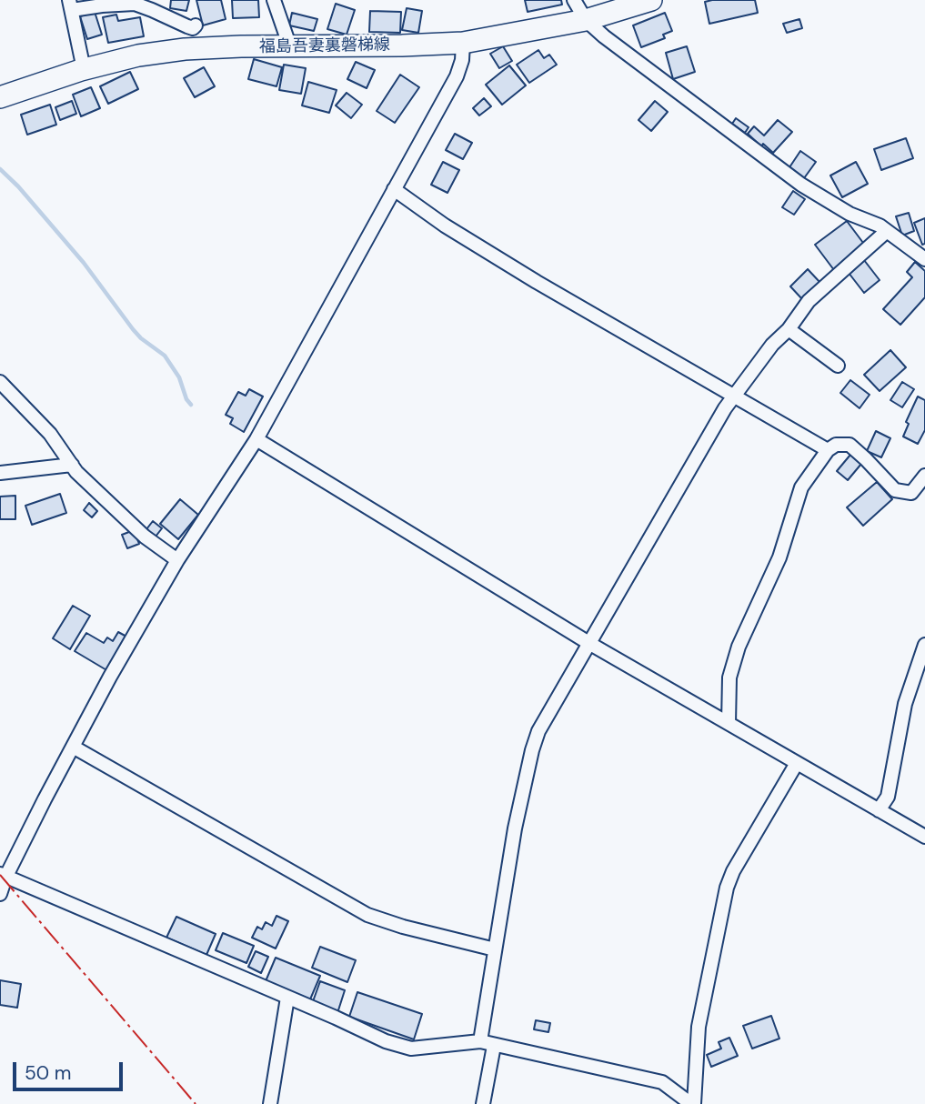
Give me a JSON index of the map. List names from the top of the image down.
{
  "streets": {
    "main road": ["福島吾妻裏磐梯線"]
  },
  "scale_bar": "50 m"
}
